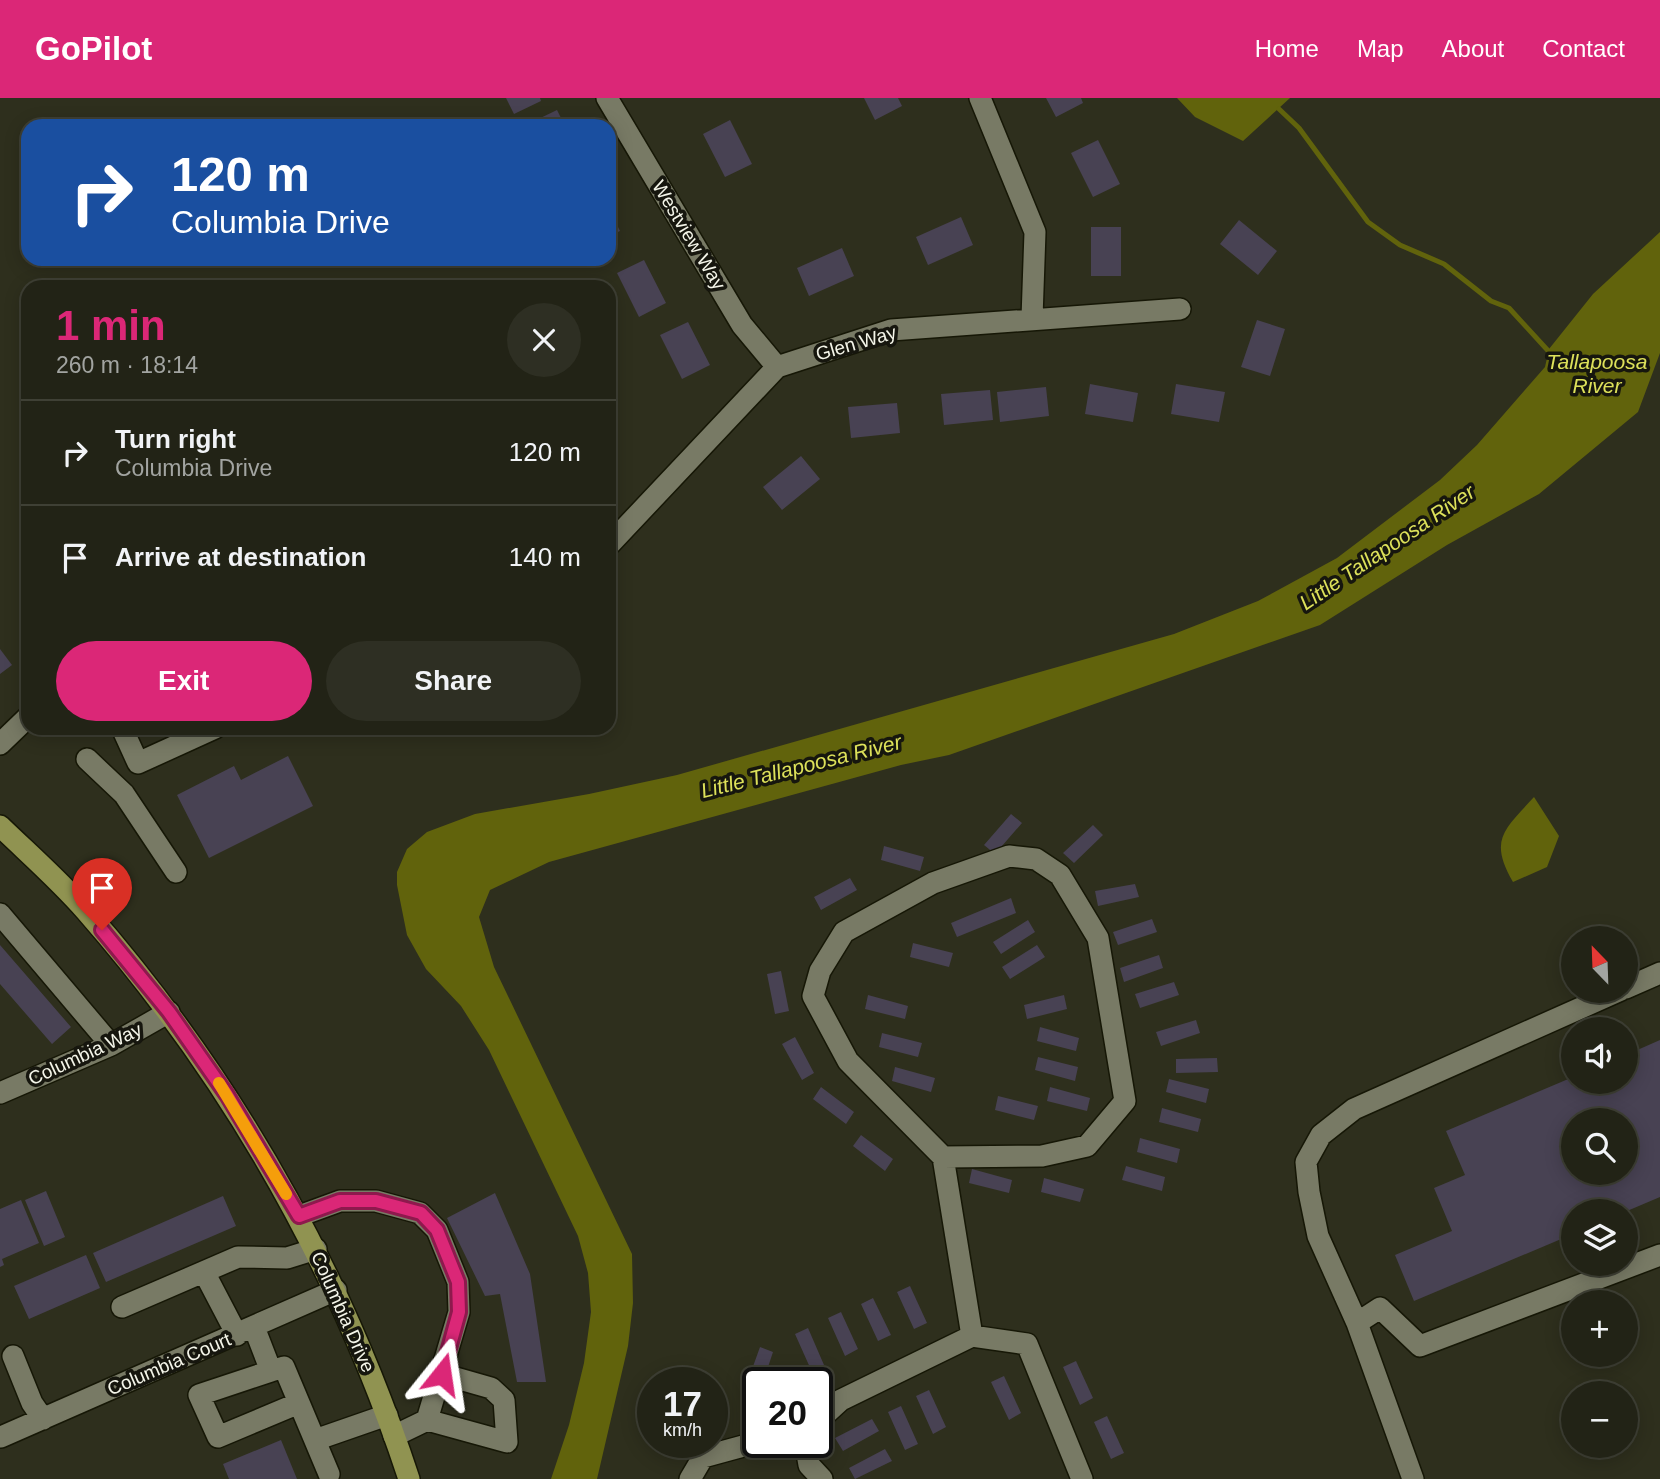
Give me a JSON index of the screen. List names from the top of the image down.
{
  "streets": {
    "main road": ["Columbia Drive"],
    "street": [
      "Westview Way",
      "Glen Way",
      "Columbia Way",
      "Columbia Court"
    ]
  },
  "crossings": [
    ["Westview Way", "Glen Way"],
    ["Columbia Way", "Columbia Drive"],
    ["Columbia Drive", "Columbia Court"]
  ],
  "water": ["Tallapoosa River", "Little Tallapoosa River"],
  "north": "top left",
  "page": {
    "header": "GoPilot",
    "nav": [
      "Home",
      "Map",
      "About",
      "Contact"
    ],
    "turn": ["120 m", "Columbia Drive"],
    "heading": ["1 min", "260 m · 18:14"],
    "list": [
      {
        "name": "Turn right",
        "note": "Columbia Drive",
        "value": "120 m"
      },
      {
        "name": "Arrive at destination",
        "value": "140 m"
      }
    ],
    "buttons": ["Exit", "Share"],
    "map_buttons": ["+", "−"],
    "speed": "17 km/h",
    "limit": "20"
  }
}
